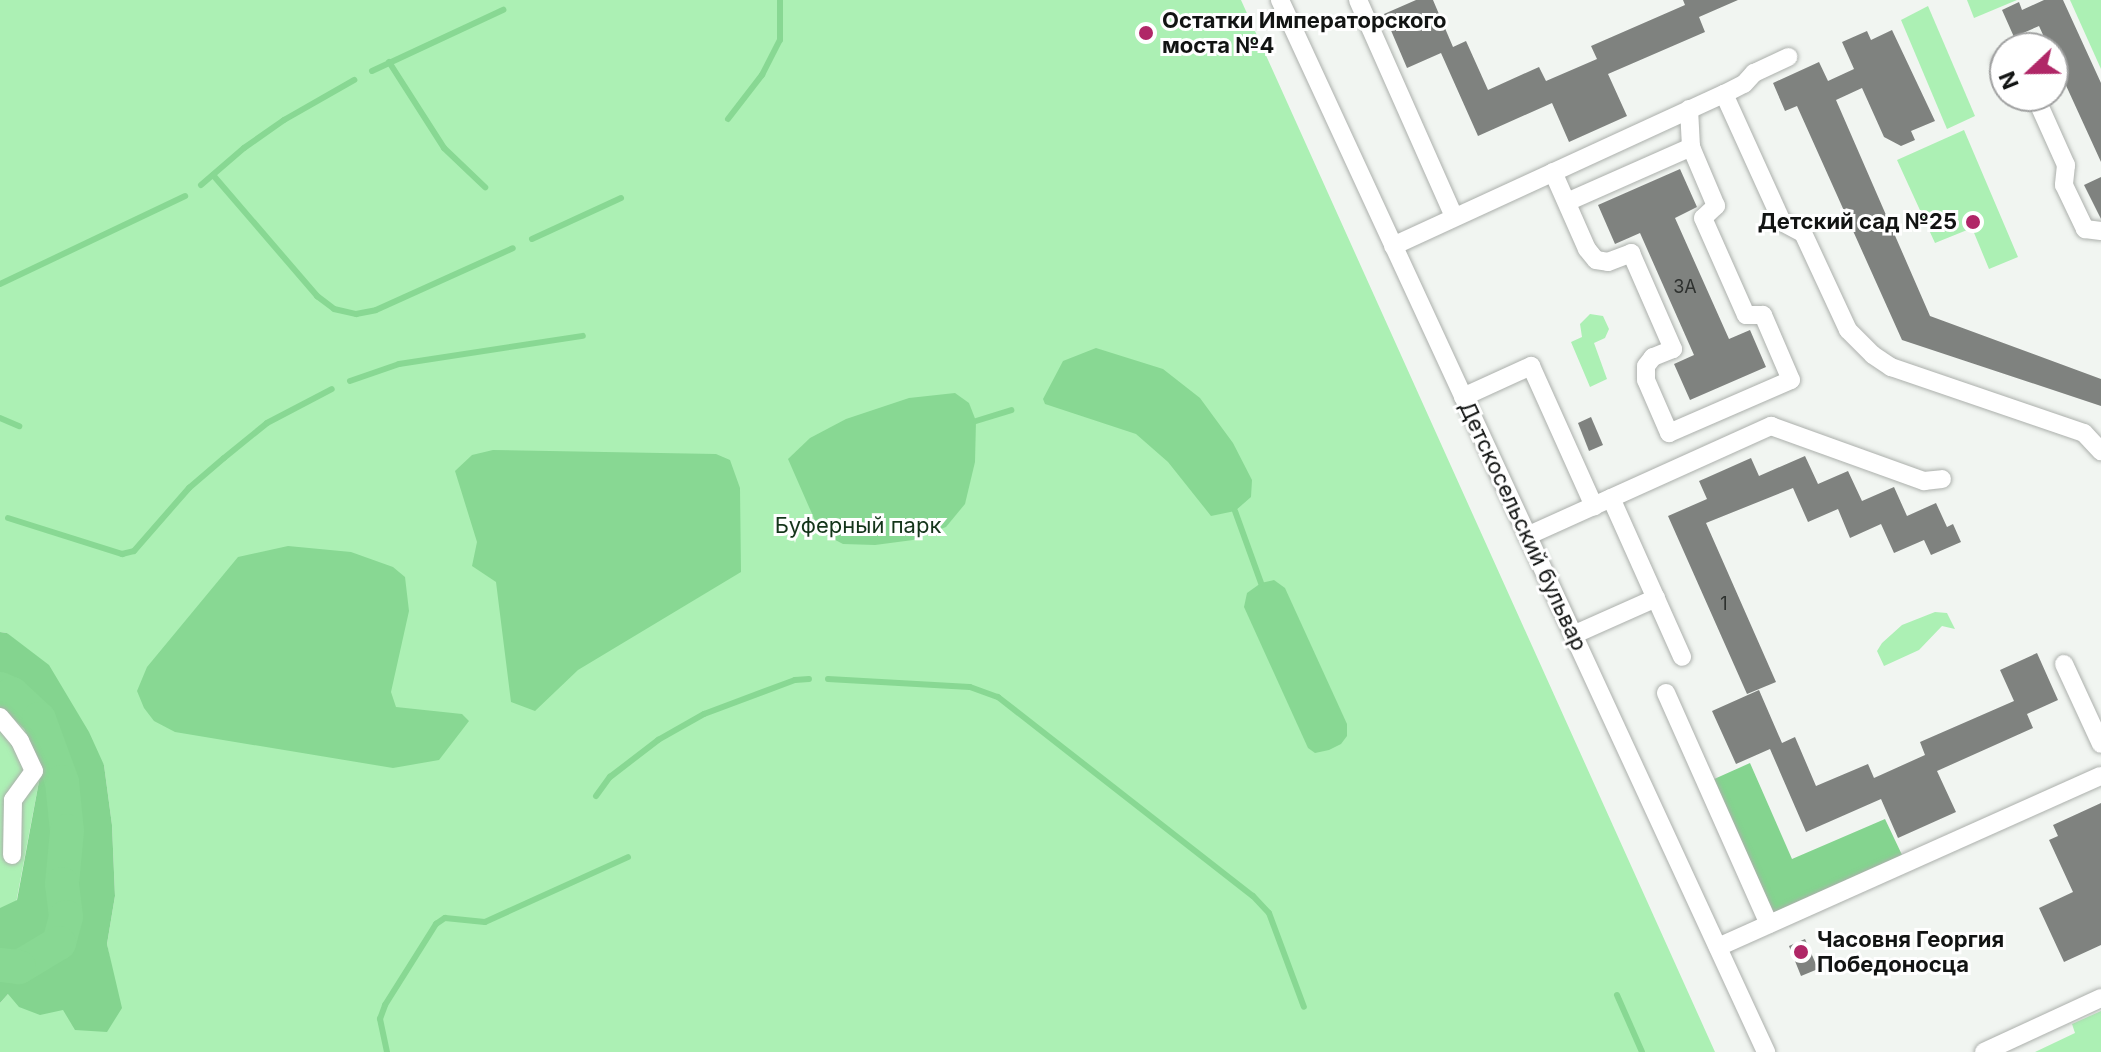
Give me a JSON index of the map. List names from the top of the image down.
{
  "streets": {
    "street": ["Детскосельский бульвар"]
  },
  "parks": ["Буферный парк"],
  "places": ["Остатки Императорского моста №4", "Детский сад №25", "Часовня Георгия Победоносца"],
  "house_numbers": ["3А", "1"],
  "north": "left"
}
